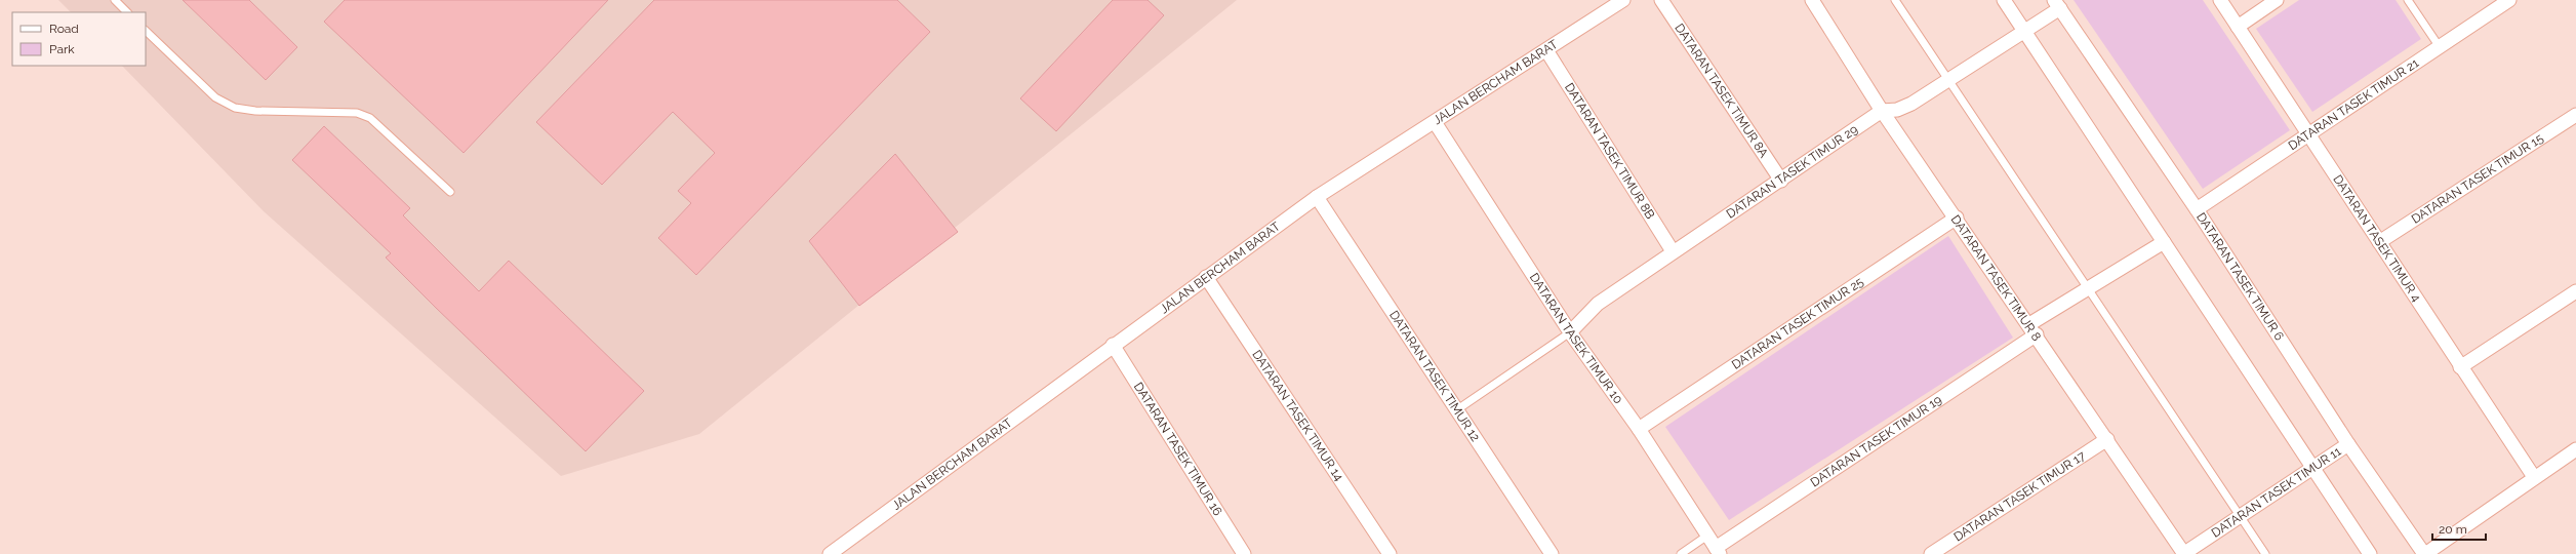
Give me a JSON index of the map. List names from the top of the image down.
{
  "streets": {
    "street": [
      "JALAN BERCHAM BARAT",
      "DATARAN TASEK TIMUR 8A",
      "DATARAN TASEK TIMUR 21",
      "DATARAN TASEK TIMUR 8B",
      "DATARAN TASEK TIMUR 29",
      "DATARAN TASEK TIMUR 15",
      "DATARAN TASEK TIMUR 4",
      "DATARAN TASEK TIMUR 6",
      "DATARAN TASEK TIMUR 8",
      "DATARAN TASEK TIMUR 25",
      "DATARAN TASEK TIMUR 10",
      "DATARAN TASEK TIMUR 12",
      "DATARAN TASEK TIMUR 14",
      "DATARAN TASEK TIMUR 19",
      "DATARAN TASEK TIMUR 16",
      "DATARAN TASEK TIMUR 11",
      "DATARAN TASEK TIMUR 17"
    ]
  },
  "crossings": [
    ["JALAN BERCHAM BARAT", "DATARAN TASEK TIMUR 8B"],
    ["JALAN BERCHAM BARAT", "DATARAN TASEK TIMUR 10"],
    ["JALAN BERCHAM BARAT", "DATARAN TASEK TIMUR 12"],
    ["JALAN BERCHAM BARAT", "DATARAN TASEK TIMUR 14"],
    ["JALAN BERCHAM BARAT", "DATARAN TASEK TIMUR 16"],
    ["DATARAN TASEK TIMUR 8A", "DATARAN TASEK TIMUR 29"],
    ["DATARAN TASEK TIMUR 21", "DATARAN TASEK TIMUR 4"],
    ["DATARAN TASEK TIMUR 21", "DATARAN TASEK TIMUR 6"],
    ["DATARAN TASEK TIMUR 8B", "DATARAN TASEK TIMUR 29"],
    ["DATARAN TASEK TIMUR 29", "DATARAN TASEK TIMUR 6"],
    ["DATARAN TASEK TIMUR 29", "DATARAN TASEK TIMUR 8"],
    ["DATARAN TASEK TIMUR 29", "DATARAN TASEK TIMUR 10"],
    ["DATARAN TASEK TIMUR 15", "DATARAN TASEK TIMUR 4"],
    ["DATARAN TASEK TIMUR 6", "DATARAN TASEK TIMUR 11"],
    ["DATARAN TASEK TIMUR 8", "DATARAN TASEK TIMUR 25"],
    ["DATARAN TASEK TIMUR 8", "DATARAN TASEK TIMUR 19"],
    ["DATARAN TASEK TIMUR 8", "DATARAN TASEK TIMUR 11"],
    ["DATARAN TASEK TIMUR 8", "DATARAN TASEK TIMUR 17"],
    ["DATARAN TASEK TIMUR 25", "DATARAN TASEK TIMUR 10"],
    ["DATARAN TASEK TIMUR 10", "DATARAN TASEK TIMUR 19"]
  ],
  "legend": ["Road", "Park"],
  "scale_bar": "20 m"
}
